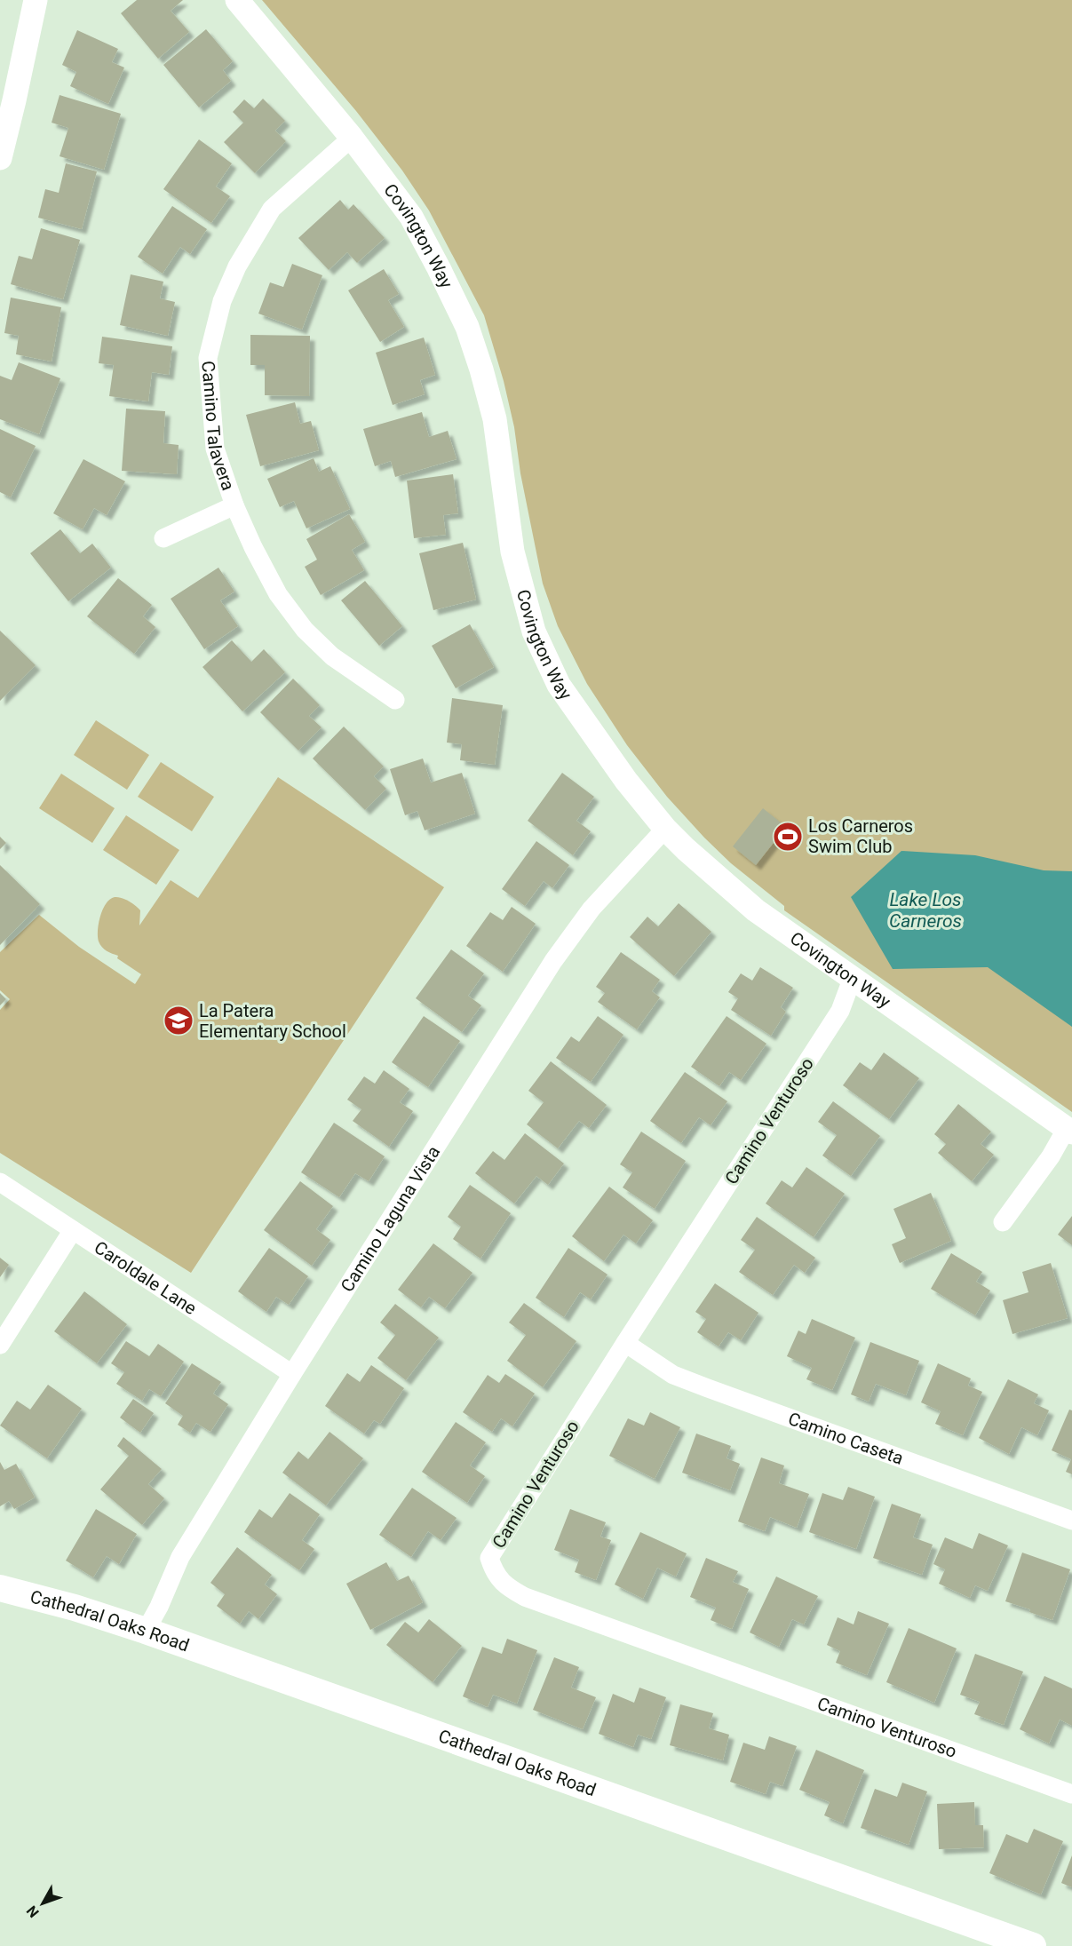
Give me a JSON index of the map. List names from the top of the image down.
{
  "streets": {
    "main road": ["Cathedral Oaks Road"],
    "street": [
      "Covington Way",
      "Camino Talavera",
      "Camino Venturoso",
      "Camino Laguna Vista",
      "Caroldale Lane",
      "Camino Caseta"
    ]
  },
  "crossings": [
    ["Covington Way", "Camino Talavera"],
    ["Covington Way", "Camino Venturoso"],
    ["Covington Way", "Camino Laguna Vista"],
    ["Camino Venturoso", "Camino Caseta"],
    ["Camino Laguna Vista", "Caroldale Lane"],
    ["Camino Laguna Vista", "Cathedral Oaks Road"]
  ],
  "water": ["Lake Los Carneros"],
  "places": {
    "sports": ["Los Carneros Swim Club"],
    "school or university": ["La Patera Elementary School"]
  },
  "north": "bottom left"
}
